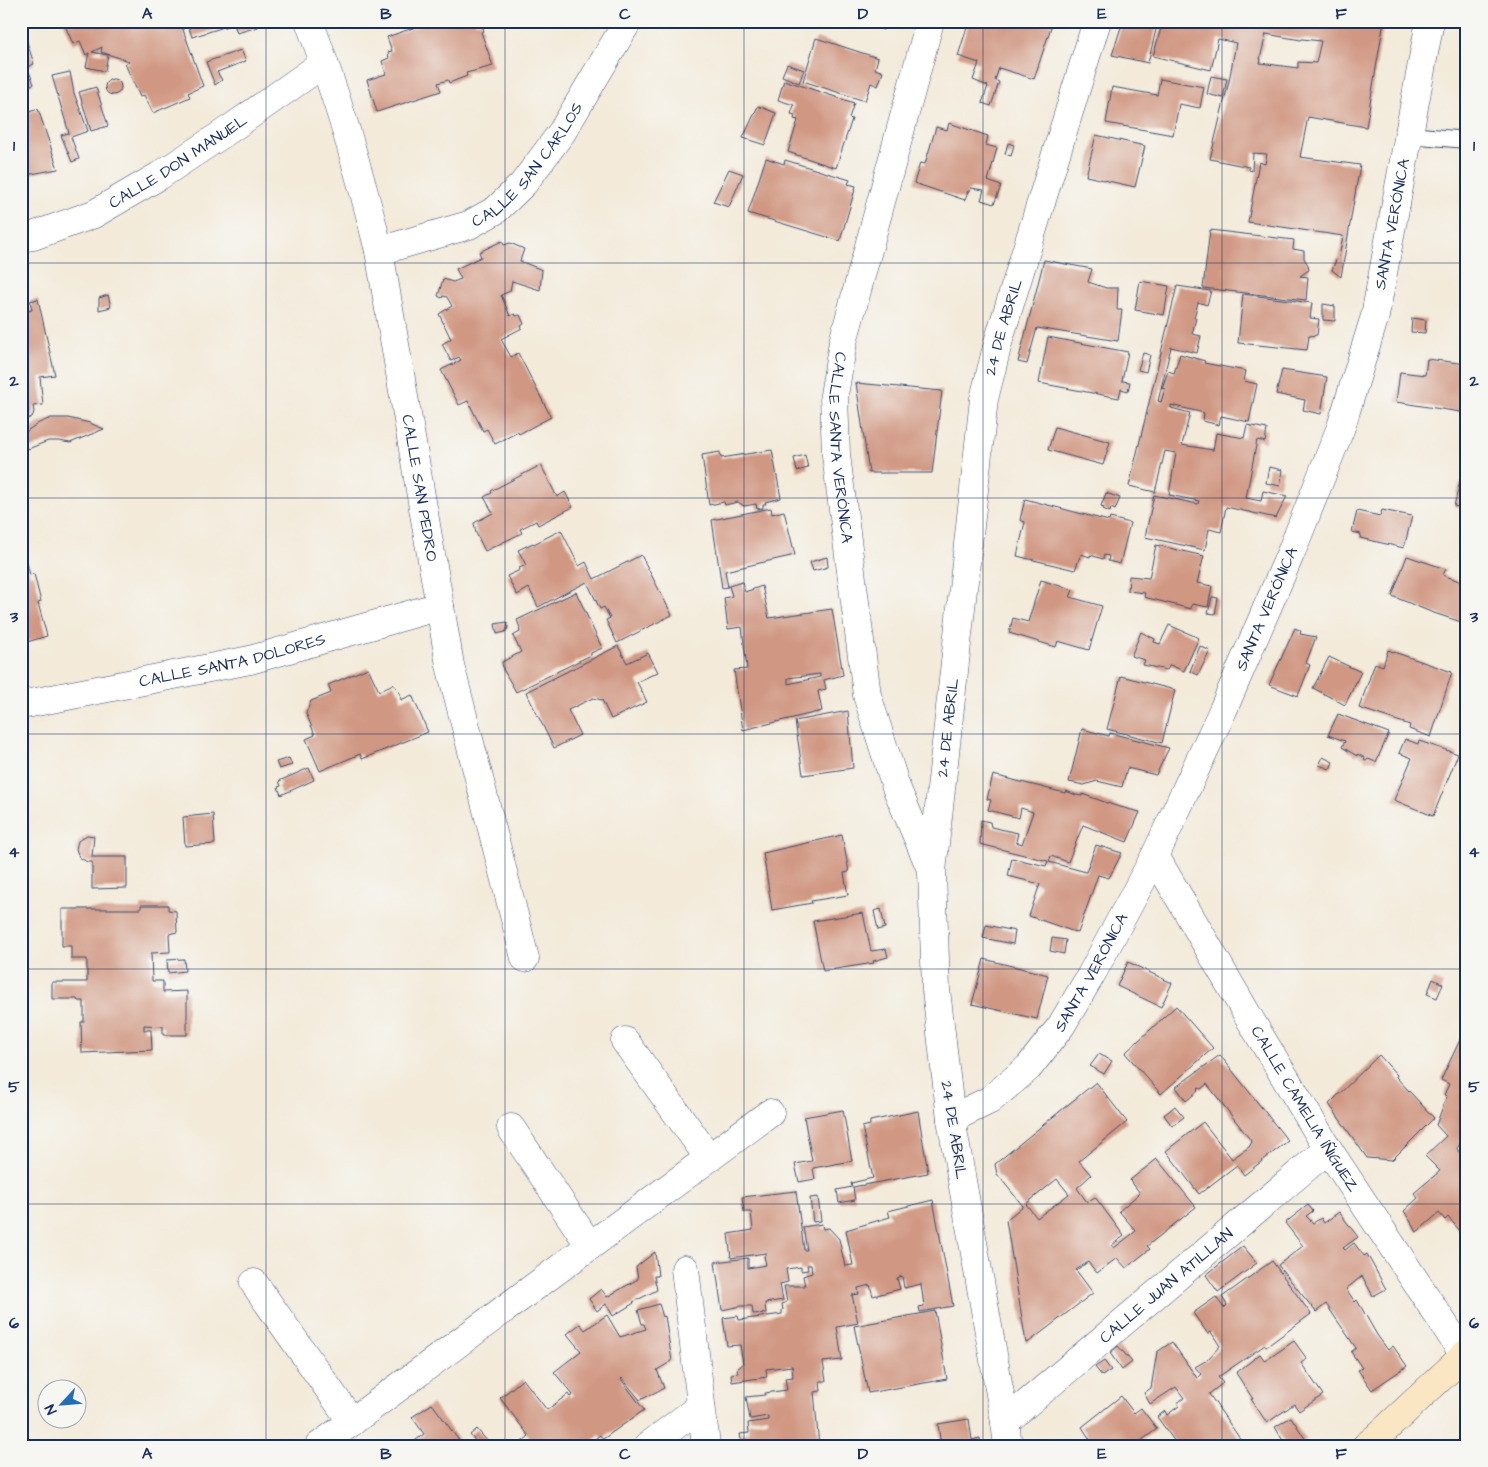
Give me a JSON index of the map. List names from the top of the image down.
{
  "streets": {
    "street": [
      "CALLE DON MANUEL",
      "CALLE SAN CARLOS",
      "SANTA VERÓNICA",
      "24 DE ABRIL",
      "CALLE SANTA VERÓNICA",
      "CALLE SAN PEDRO",
      "CALLE SANTA DOLORES",
      "CALLE CAMELIA ÍÑIGUEZ",
      "CALLE JUAN ATILLAN"
    ]
  },
  "crossings": [
    ["CALLE DON MANUEL", "CALLE SAN PEDRO"],
    ["CALLE SAN CARLOS", "CALLE SAN PEDRO"],
    ["SANTA VERÓNICA", "24 DE ABRIL"],
    ["SANTA VERÓNICA", "CALLE CAMELIA ÍÑIGUEZ"],
    ["24 DE ABRIL", "CALLE SANTA VERÓNICA"],
    ["24 DE ABRIL", "CALLE JUAN ATILLAN"],
    ["CALLE SAN PEDRO", "CALLE SANTA DOLORES"],
    ["CALLE CAMELIA ÍÑIGUEZ", "CALLE JUAN ATILLAN"]
  ],
  "north": "bottom left",
  "grid": {
    "columns": [
      "A",
      "B",
      "C",
      "D",
      "E",
      "F"
    ],
    "rows": [
      "1",
      "2",
      "3",
      "4",
      "5",
      "6"
    ]
  }
}
